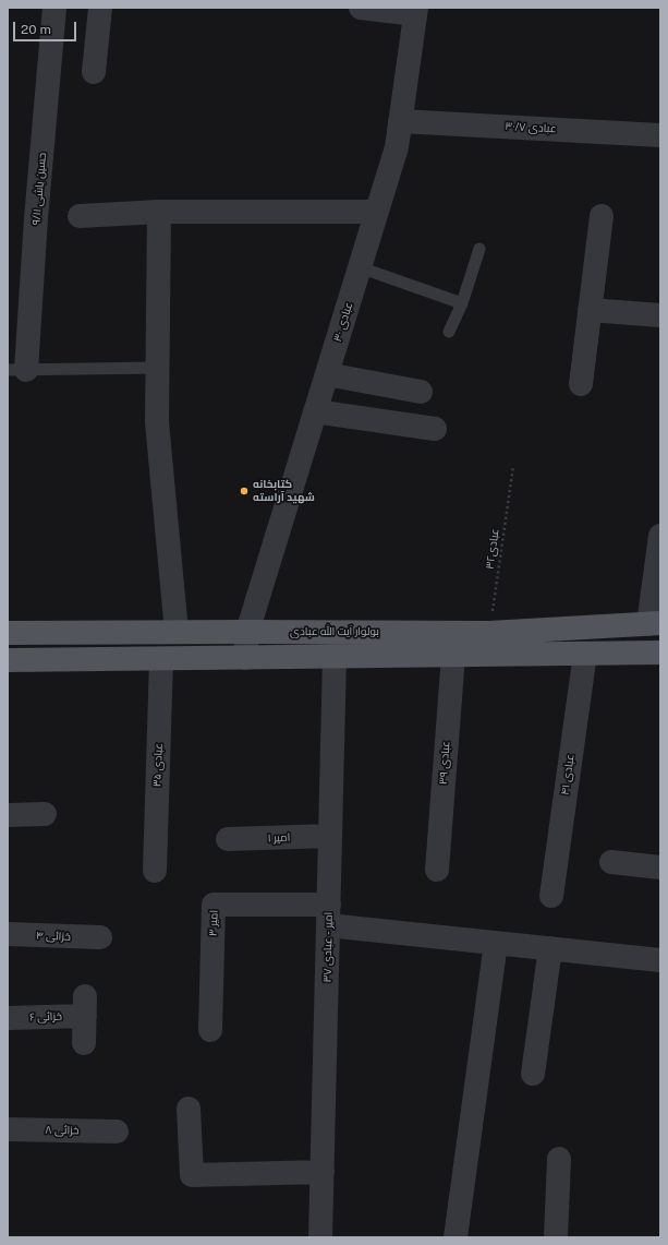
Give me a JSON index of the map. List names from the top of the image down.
{
  "streets": {
    "main road": ["بولوار آیت الله عبادی"],
    "street": [
      "عبادی ۳۰/۷",
      "حسین باشی ۹/۱۱",
      "عبادی ۳۰",
      "عبادی ۳۹",
      "عبادی ۳۵",
      "عبادی ۴۱",
      "امیر ۱",
      "امیر ۳",
      "خزائی ۴",
      "امیر - عبادی ۳۷",
      "خزائی ۶",
      "خزائی ۸"
    ],
    "path": ["عبادی۳۲"]
  },
  "crossings": [
    ["عبادی ۳۰/۷", "عبادی ۳۰"],
    ["عبادی ۳۰", "بولوار آیت الله عبادی"],
    ["عبادی۳۲", "بولوار آیت الله عبادی"],
    ["امیر ۱", "امیر - عبادی ۳۷"],
    ["امیر ۳", "امیر - عبادی ۳۷"]
  ],
  "places": ["کتابخانه شهید آراسته"],
  "scale_bar": "20 m"
}
